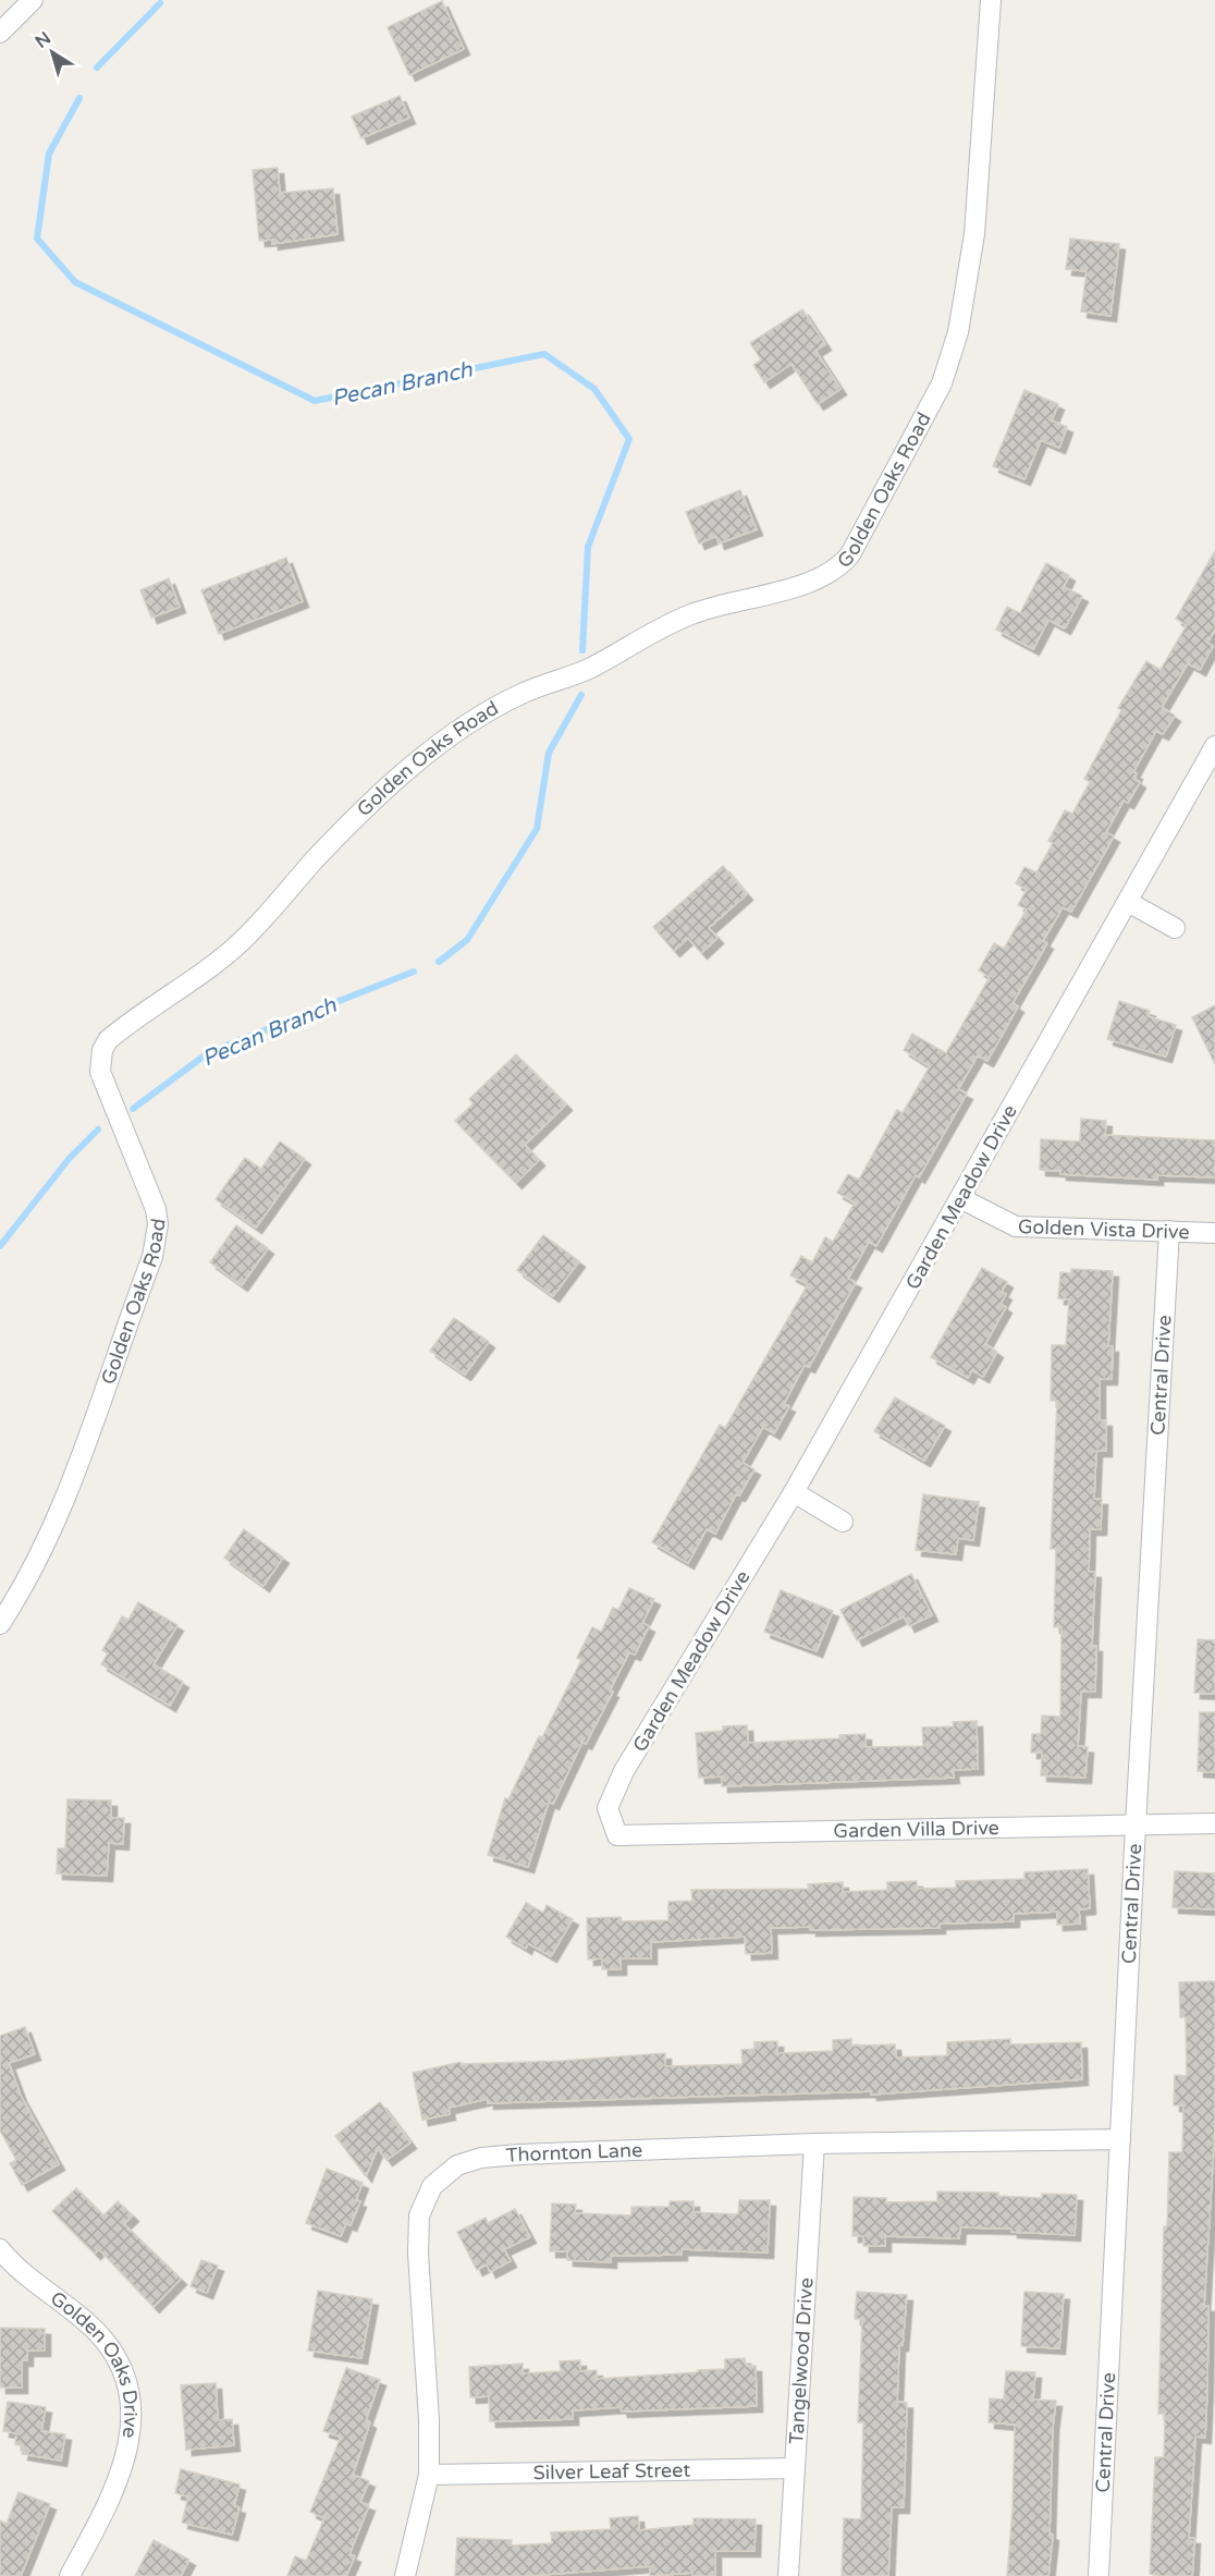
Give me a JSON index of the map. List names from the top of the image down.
{
  "streets": {
    "street": [
      "Golden Oaks Road",
      "Garden Meadow Drive",
      "Golden Vista Drive",
      "Central Drive",
      "Garden Villa Drive",
      "Thornton Lane",
      "Tangelwood Drive",
      "Golden Oaks Drive",
      "Silver Leaf Street"
    ]
  },
  "crossings": [
    ["Garden Meadow Drive", "Golden Vista Drive"],
    ["Garden Meadow Drive", "Garden Villa Drive"],
    ["Golden Vista Drive", "Central Drive"],
    ["Central Drive", "Garden Villa Drive"],
    ["Central Drive", "Thornton Lane"],
    ["Thornton Lane", "Tangelwood Drive"],
    ["Thornton Lane", "Silver Leaf Street"],
    ["Tangelwood Drive", "Silver Leaf Street"]
  ],
  "water": ["Pecan Branch"],
  "north": "top left"
}
